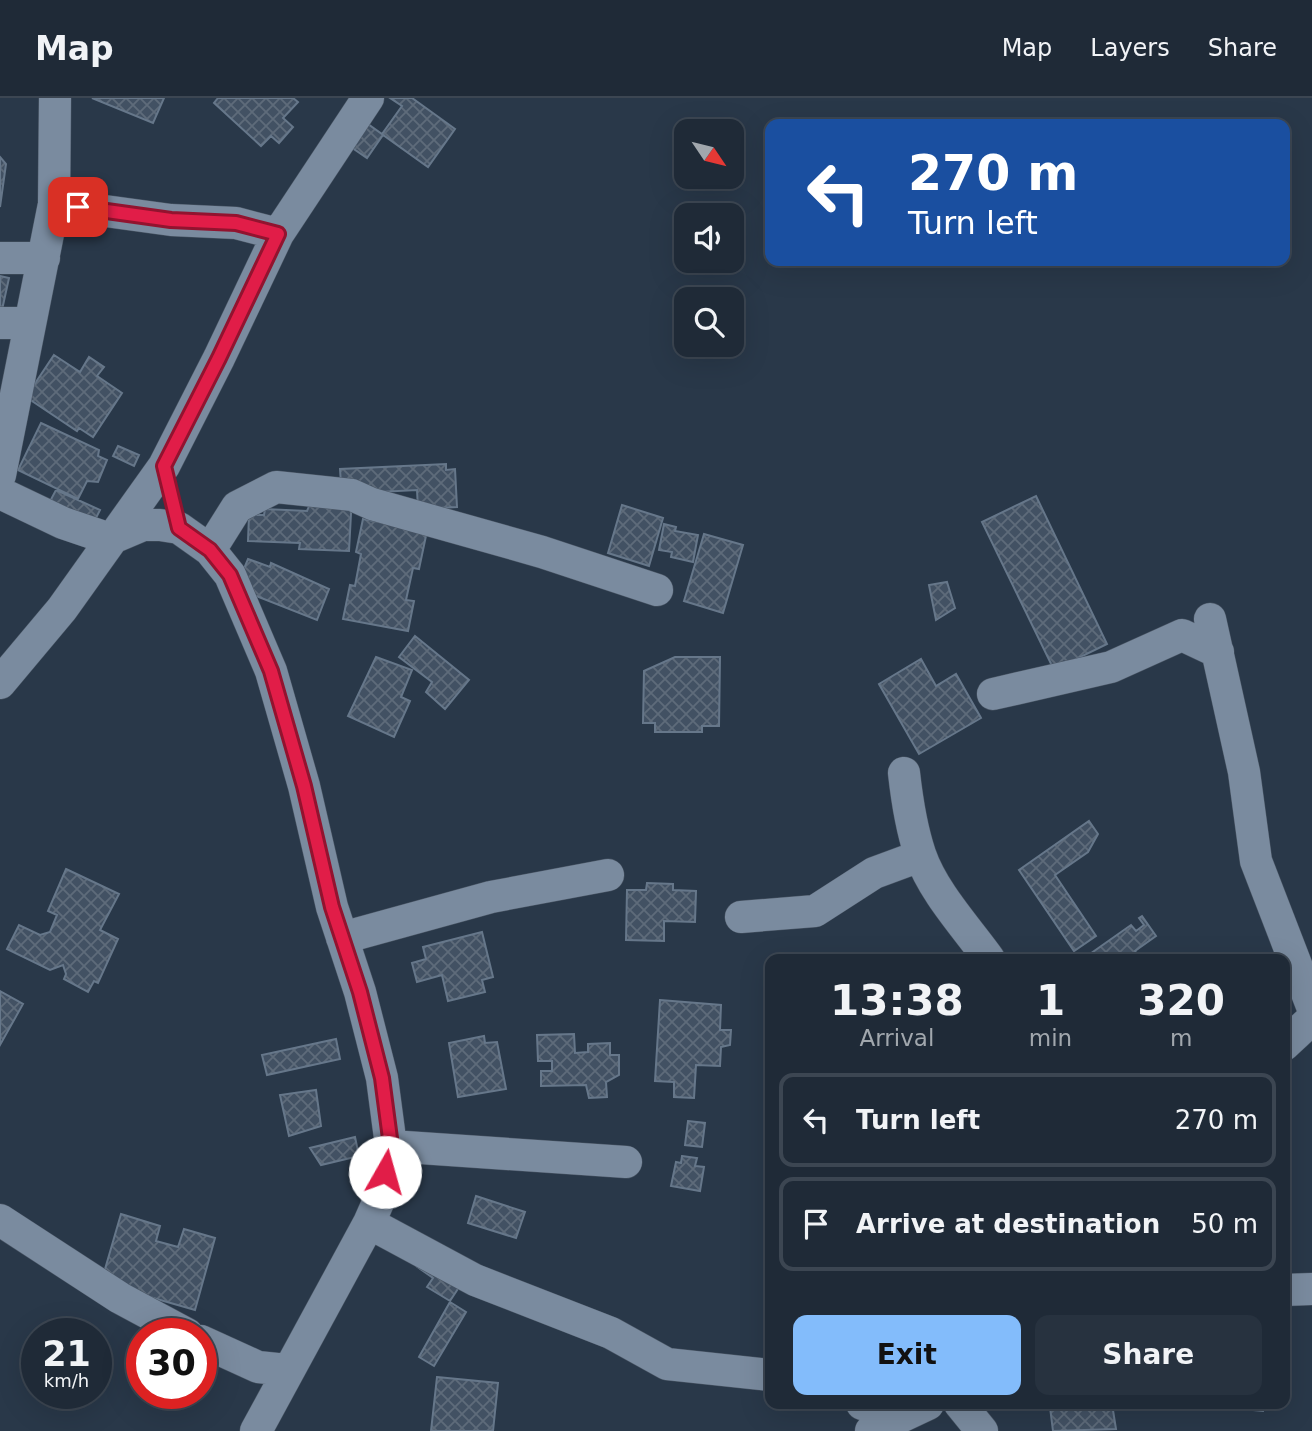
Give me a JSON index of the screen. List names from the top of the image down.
{
  "north": "bottom right",
  "page": {
    "header": "Map",
    "nav": ["Map", "Layers", "Share"],
    "turn": ["270 m", "Turn left"],
    "eta": [
      "13:38",
      "Arrival",
      "1",
      "min",
      "320",
      "m"
    ],
    "list": [
      {
        "name": "Turn left",
        "value": "270 m"
      },
      {
        "name": "Arrive at destination",
        "value": "50 m"
      }
    ],
    "buttons": ["Exit", "Share"],
    "speed": "21 km/h",
    "limit": "30"
  }
}
